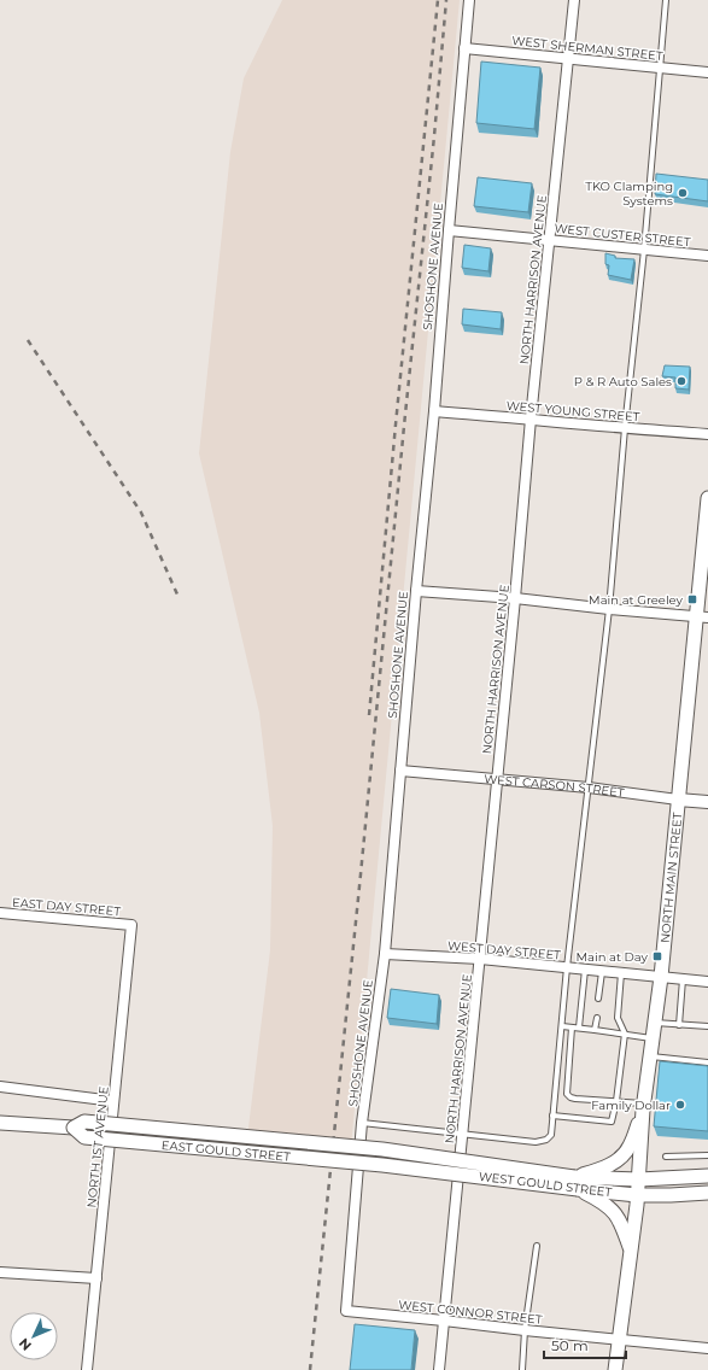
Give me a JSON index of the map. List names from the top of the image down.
{
  "streets": {
    "main road": ["NORTH MAIN STREET", "EAST GOULD STREET", "WEST GOULD STREET"],
    "street": [
      "WEST SHERMAN STREET",
      "WEST CUSTER STREET",
      "SHOSHONE AVENUE",
      "NORTH HARRISON AVENUE",
      "WEST YOUNG STREET",
      "WEST CARSON STREET",
      "EAST DAY STREET",
      "WEST DAY STREET",
      "NORTH 1ST AVENUE",
      "WEST CONNOR STREET"
    ]
  },
  "crossings": [
    ["WEST SHERMAN STREET", "SHOSHONE AVENUE"],
    ["WEST SHERMAN STREET", "NORTH HARRISON AVENUE"],
    ["WEST CUSTER STREET", "SHOSHONE AVENUE"],
    ["WEST CUSTER STREET", "NORTH HARRISON AVENUE"],
    ["SHOSHONE AVENUE", "WEST YOUNG STREET"],
    ["SHOSHONE AVENUE", "WEST CARSON STREET"],
    ["SHOSHONE AVENUE", "WEST DAY STREET"],
    ["SHOSHONE AVENUE", "WEST CONNOR STREET"],
    ["NORTH HARRISON AVENUE", "WEST YOUNG STREET"],
    ["NORTH HARRISON AVENUE", "WEST CARSON STREET"],
    ["NORTH HARRISON AVENUE", "WEST DAY STREET"],
    ["NORTH HARRISON AVENUE", "WEST CONNOR STREET"],
    ["WEST CARSON STREET", "NORTH MAIN STREET"],
    ["NORTH MAIN STREET", "WEST DAY STREET"],
    ["NORTH MAIN STREET", "WEST GOULD STREET"],
    ["NORTH MAIN STREET", "WEST CONNOR STREET"],
    ["EAST DAY STREET", "NORTH 1ST AVENUE"],
    ["EAST GOULD STREET", "WEST GOULD STREET"]
  ],
  "places": {
    "other": ["TKO Clamping Systems", "P & R Auto Sales", "Family Dollar"],
    "transit": ["Main at Greeley", "Main at Day"]
  },
  "scale_bar": "50 m",
  "north": "bottom left"
}
